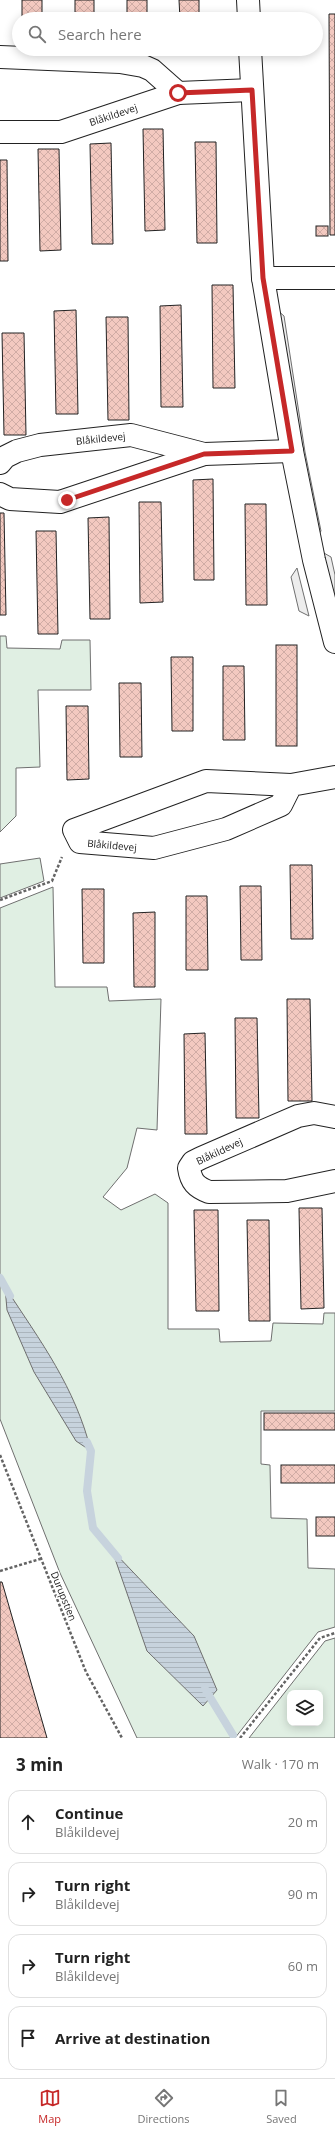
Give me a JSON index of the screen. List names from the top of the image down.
{
  "streets": {
    "street": ["Blåkildevej"],
    "path": ["Durupstien"]
  },
  "page": {
    "search": "Search here",
    "heading": ["3 min", "Walk · 170 m"],
    "list": [
      ["Continue", "Blåkildevej", "20 m"],
      ["Turn right", "Blåkildevej", "90 m"],
      ["Turn right", "Blåkildevej", "60 m"],
      "Arrive at destination"
    ],
    "nav": ["Map", "Directions", "Saved"]
  }
}
